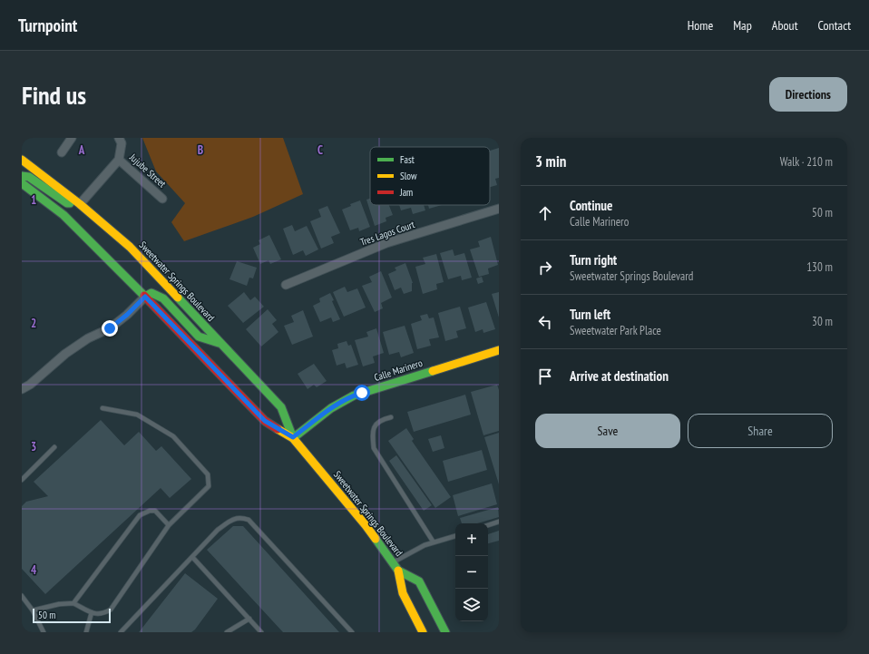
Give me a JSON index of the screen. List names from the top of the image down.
{
  "streets": {
    "main road": ["Sweetwater Springs Boulevard", "Calle Marinero"],
    "street": ["Jujube Street", "Tres Lagos Court"]
  },
  "crossings": [
    ["Sweetwater Springs Boulevard", "Calle Marinero"]
  ],
  "legend": ["Fast", "Slow", "Jam"],
  "scale_bar": "50 m",
  "page": {
    "header": "Turnpoint",
    "nav": [
      "Home",
      "Map",
      "About",
      "Contact"
    ],
    "buttons": [
      "Directions",
      ["Save", "Share"]
    ],
    "title": "Find us",
    "heading": ["3 min", "Walk · 210 m"],
    "list": [
      ["Continue", "Calle Marinero", "50 m"],
      ["Turn right", "Sweetwater Springs Boulevard", "130 m"],
      ["Turn left", "Sweetwater Park Place", "30 m"],
      "Arrive at destination"
    ],
    "map_buttons": ["+", "−"],
    "scale": "50 m"
  },
  "grid": {
    "columns": ["A", "B", "C"],
    "rows": [
      "1",
      "2",
      "3",
      "4"
    ]
  }
}
